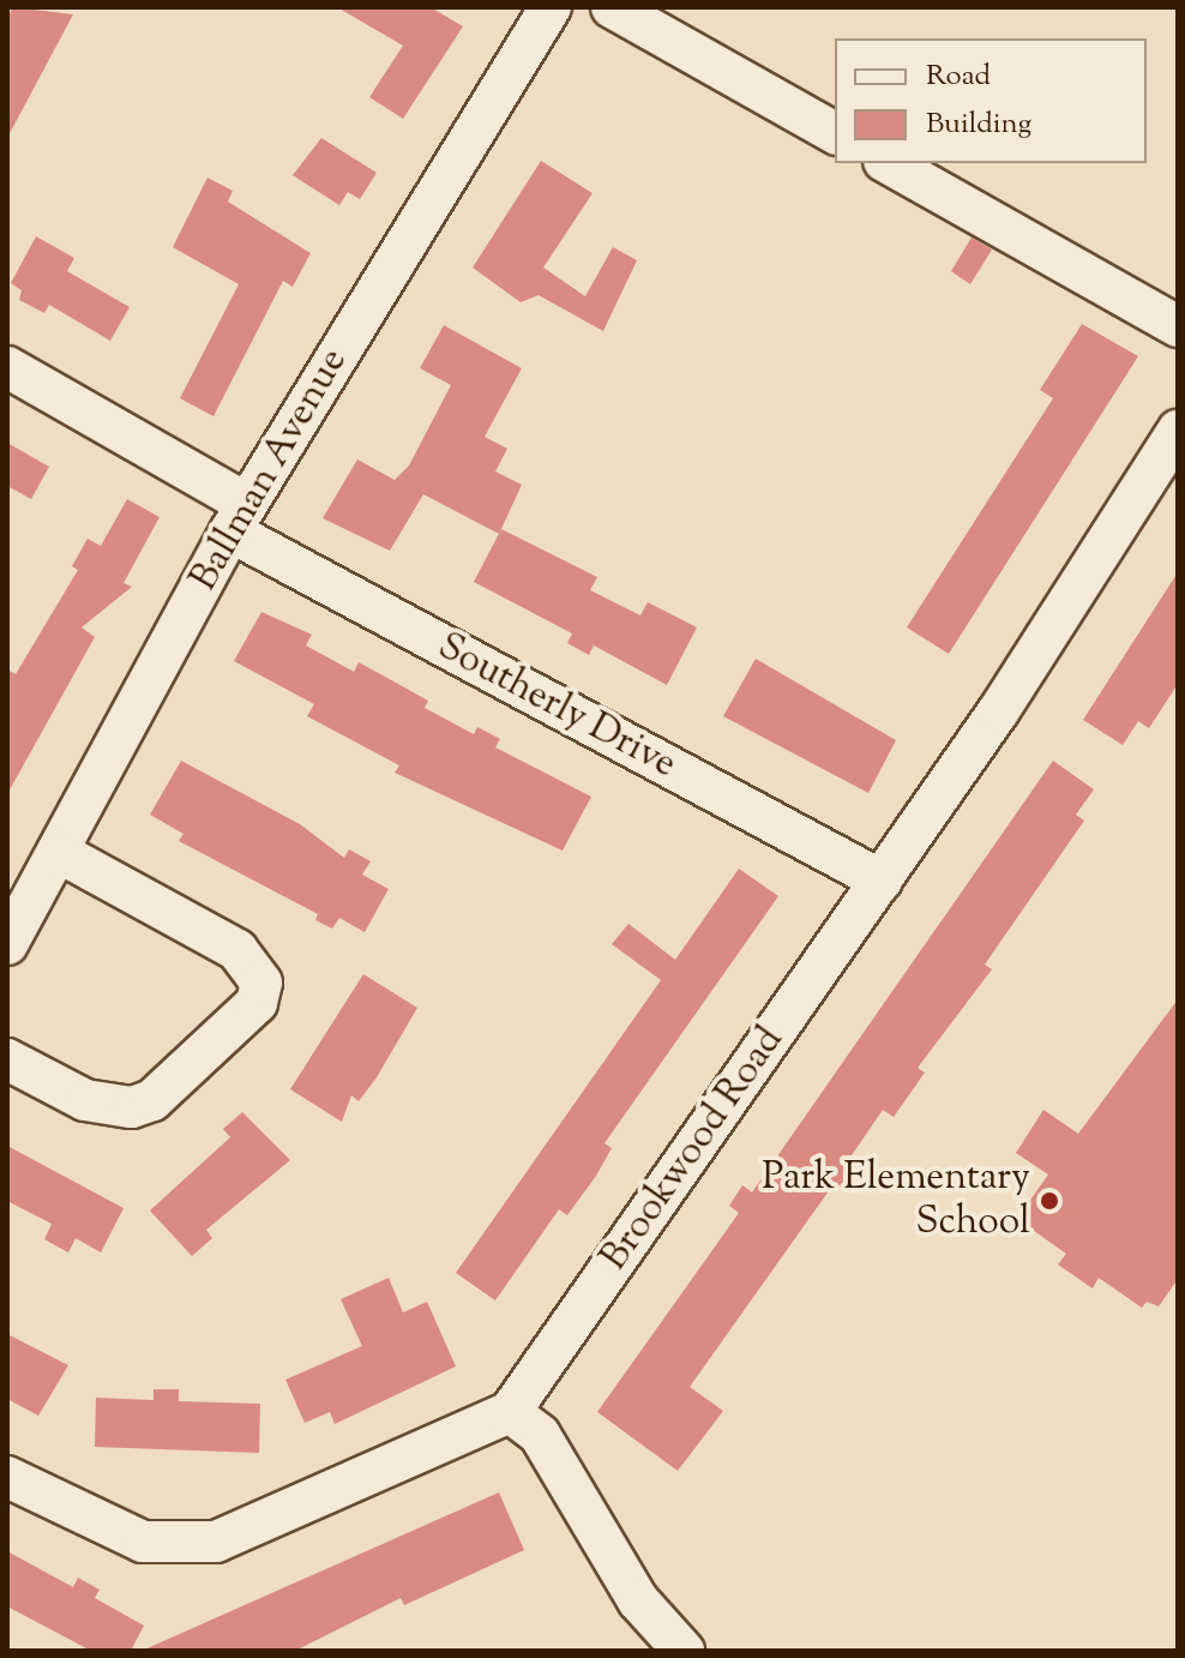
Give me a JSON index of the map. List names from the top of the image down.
{
  "streets": {
    "street": ["Ballman Avenue", "Southerly Drive", "Brookwood Road"]
  },
  "crossings": [
    ["Ballman Avenue", "Southerly Drive"],
    ["Southerly Drive", "Brookwood Road"]
  ],
  "places": ["Park Elementary School"],
  "legend": ["Road", "Building"]
}
